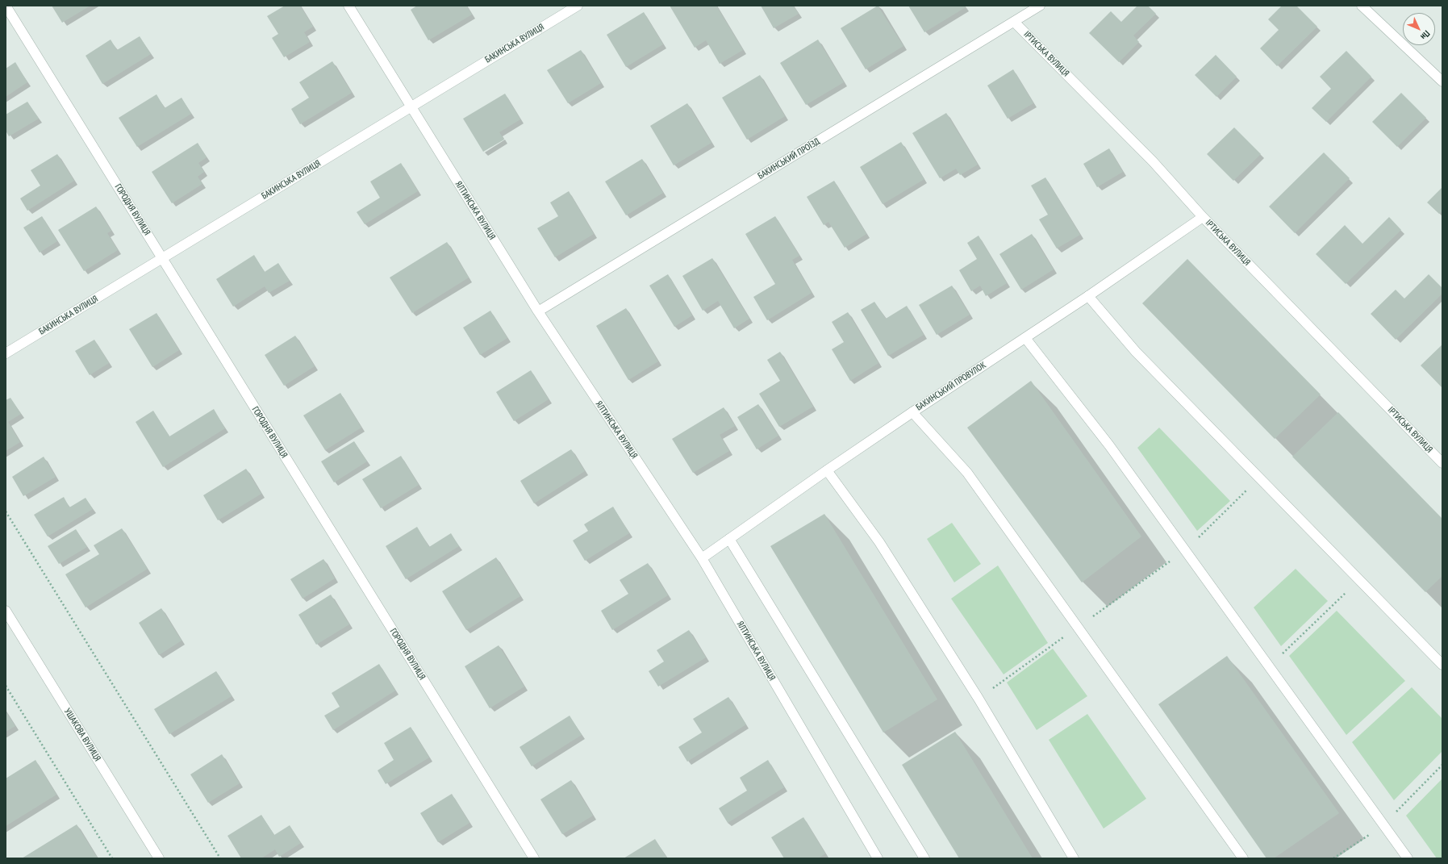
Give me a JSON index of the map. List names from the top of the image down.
{
  "streets": {
    "street": [
      "БАКИНСЬКА ВУЛИЦЯ",
      "ІРТИСЬКА ВУЛИЦЯ",
      "БАКИНСЬКИЙ ПРОЇЗД",
      "ГОРОДНЯ ВУЛИЦЯ",
      "ЯЛТИНСЬКА ВУЛИЦЯ",
      "БАКИНСЬКИЙ ПРОВУЛОК",
      "УШАКОВА ВУЛИЦЯ"
    ]
  },
  "crossings": [
    ["БАКИНСЬКА ВУЛИЦЯ", "ГОРОДНЯ ВУЛИЦЯ"],
    ["БАКИНСЬКА ВУЛИЦЯ", "ЯЛТИНСЬКА ВУЛИЦЯ"],
    ["ІРТИСЬКА ВУЛИЦЯ", "БАКИНСЬКИЙ ПРОЇЗД"],
    ["ІРТИСЬКА ВУЛИЦЯ", "БАКИНСЬКИЙ ПРОВУЛОК"],
    ["БАКИНСЬКИЙ ПРОЇЗД", "ЯЛТИНСЬКА ВУЛИЦЯ"],
    ["ЯЛТИНСЬКА ВУЛИЦЯ", "БАКИНСЬКИЙ ПРОВУЛОК"]
  ],
  "north": "bottom right"
}
